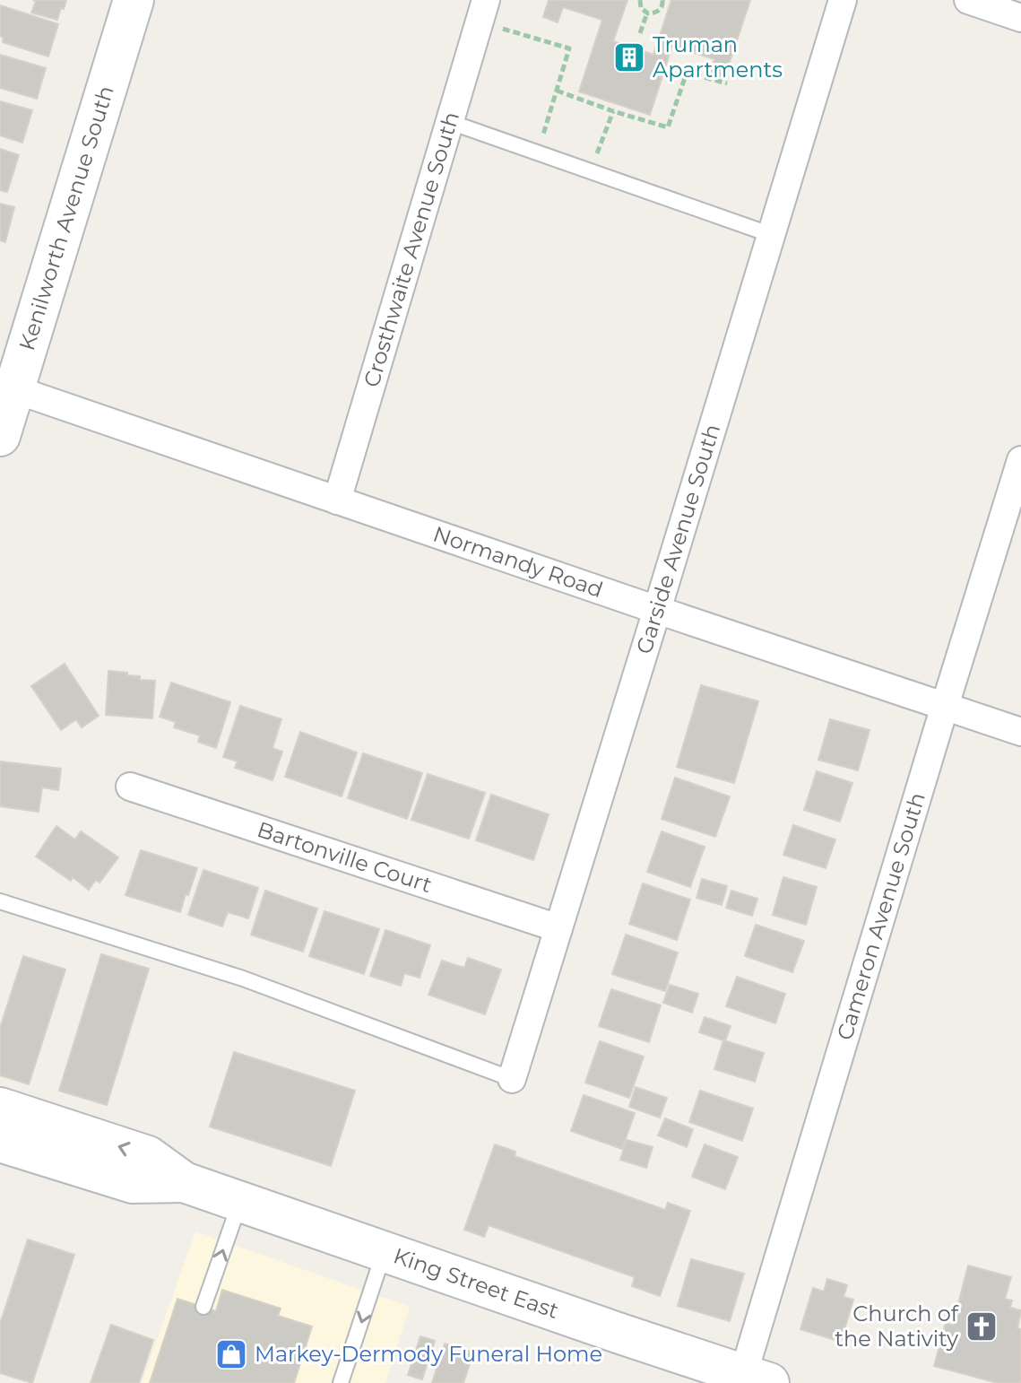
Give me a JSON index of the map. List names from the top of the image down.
{
  "streets": {
    "main road": ["Kenilworth Avenue South", "King Street East"],
    "street": [
      "Crosthwaite Avenue South",
      "Garside Avenue South",
      "Normandy Road",
      "Bartonville Court",
      "Cameron Avenue South"
    ]
  },
  "crossings": [
    ["Kenilworth Avenue South", "Normandy Road"],
    ["Crosthwaite Avenue South", "Normandy Road"],
    ["Garside Avenue South", "Normandy Road"],
    ["Garside Avenue South", "Bartonville Court"],
    ["Normandy Road", "Cameron Avenue South"],
    ["Cameron Avenue South", "King Street East"]
  ],
  "places": {
    "building": ["Truman Apartments"],
    "church": ["Church of the Nativity"],
    "shop": ["Markey-Dermody Funeral Home"]
  }
}
